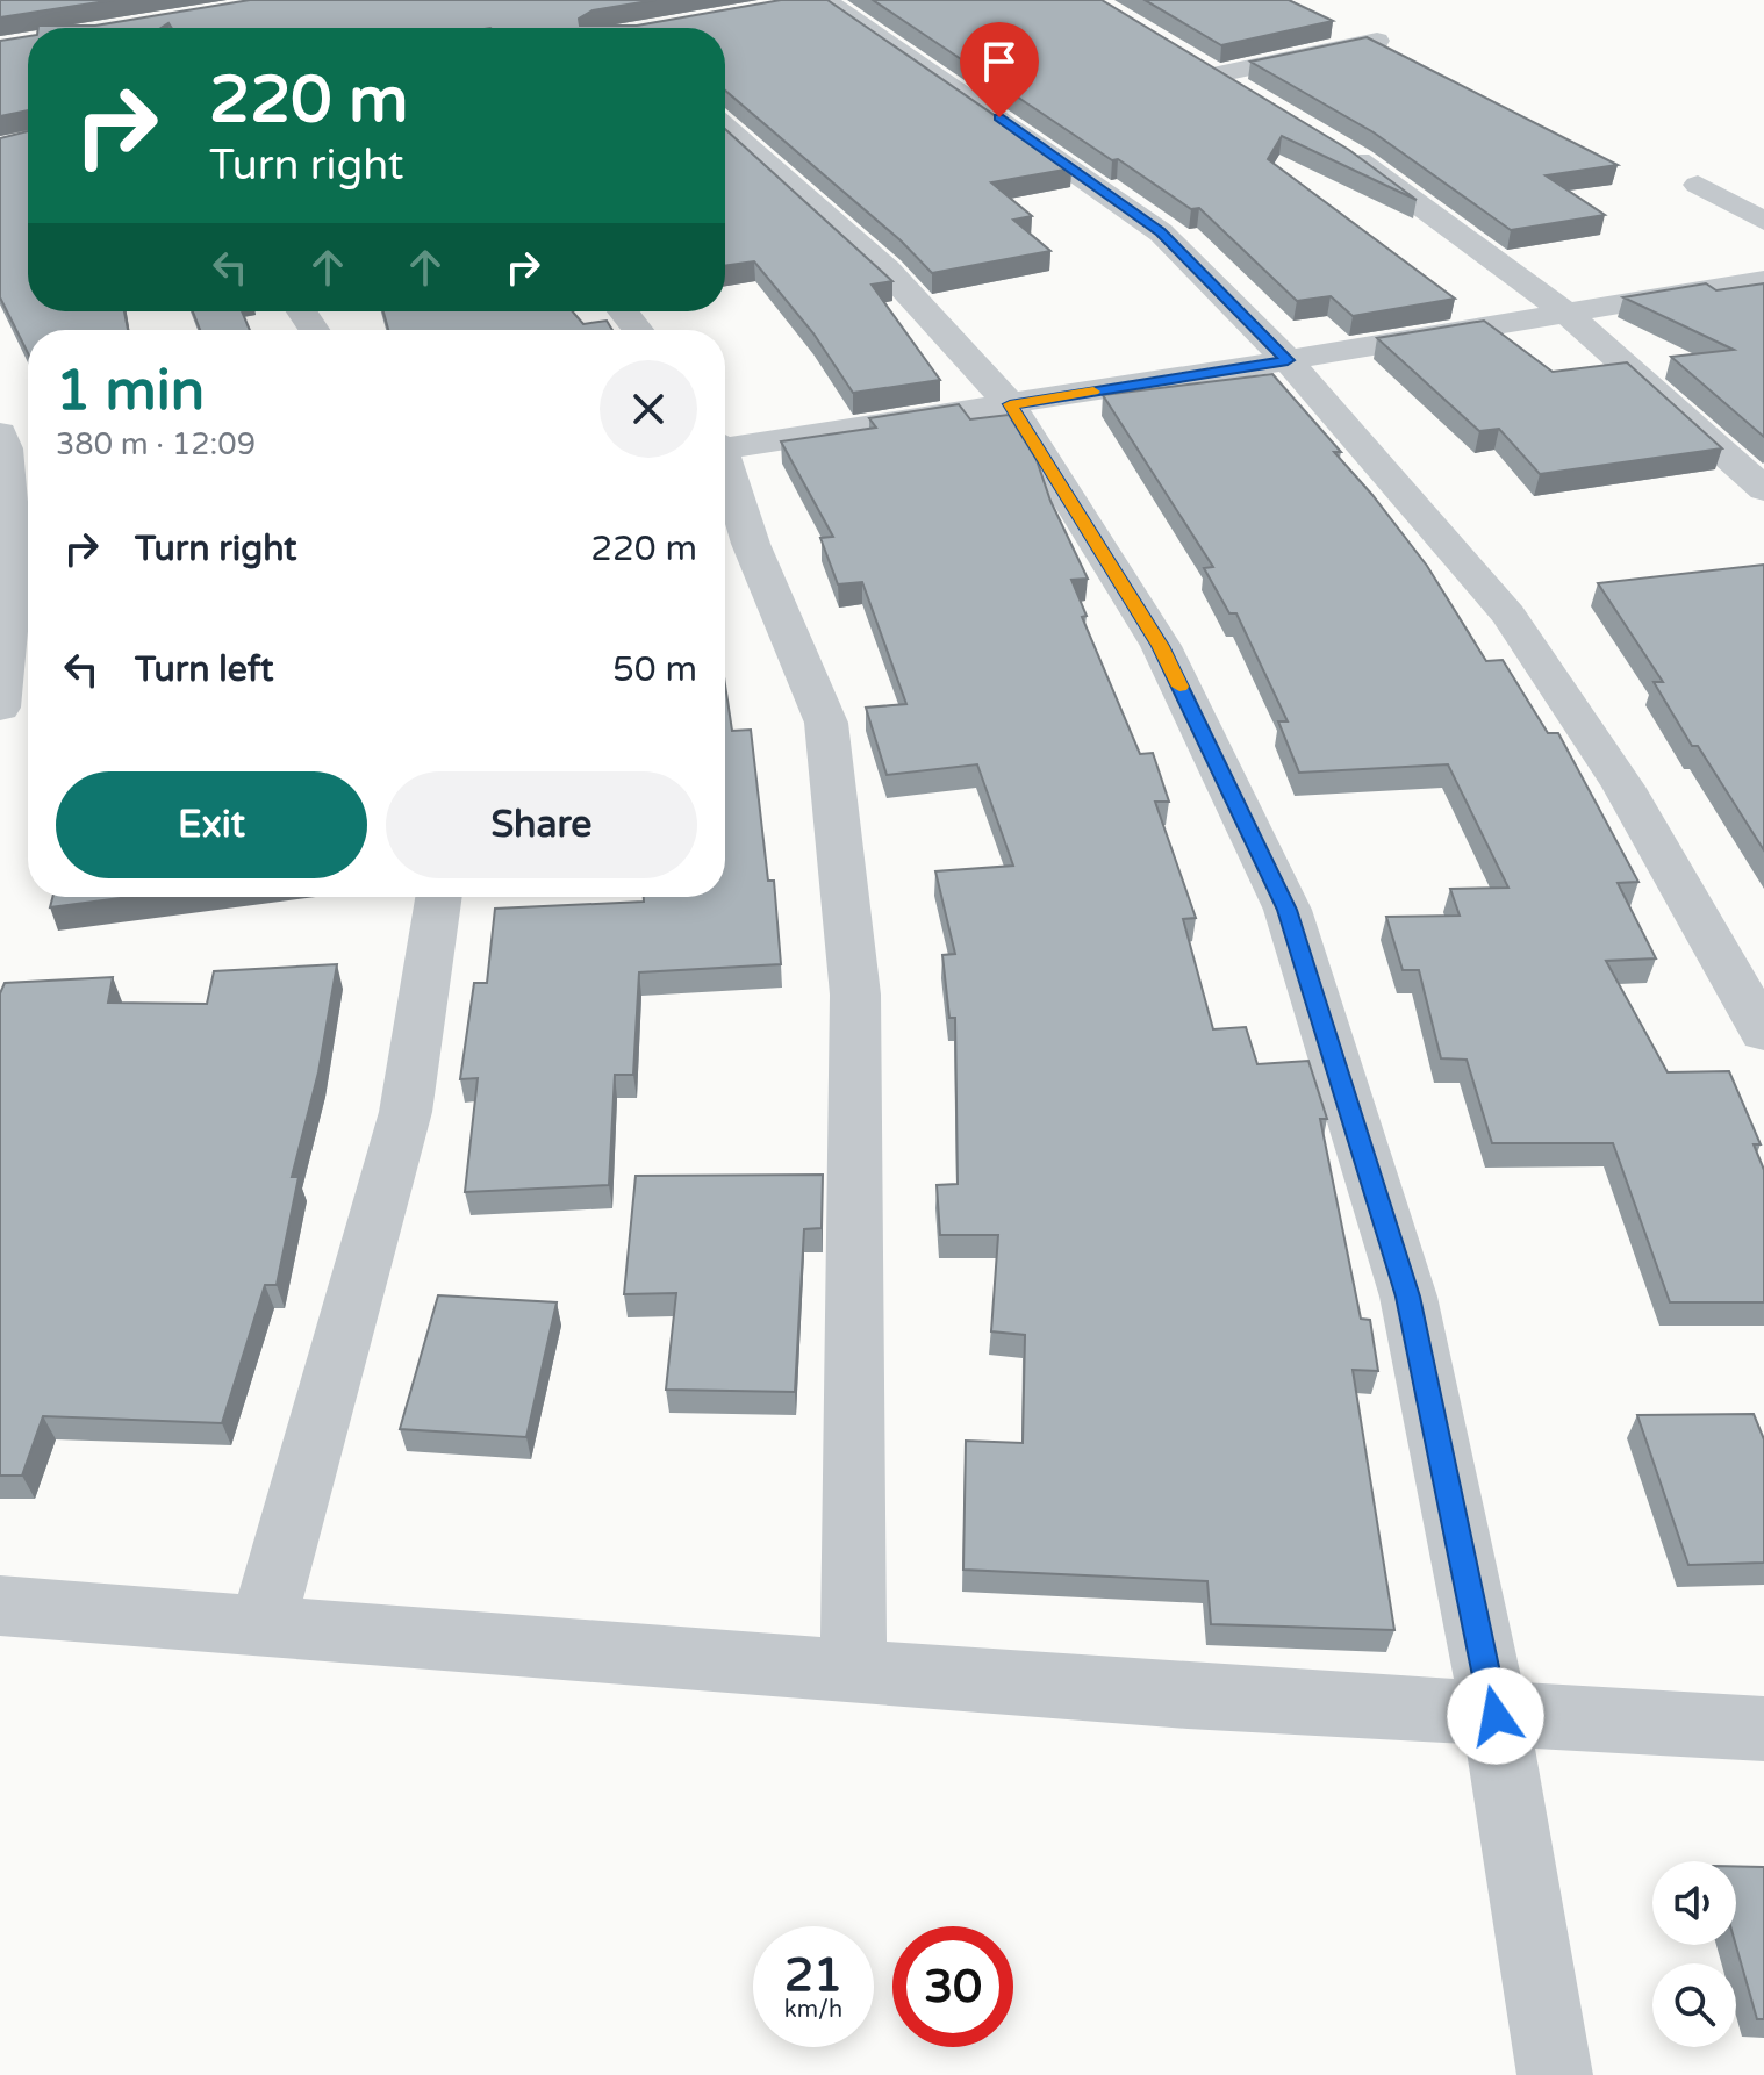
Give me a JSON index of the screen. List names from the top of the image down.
{
  "page": {
    "turn": ["220 m", "Turn right"],
    "heading": ["1 min", "380 m · 12:09"],
    "list": [
      {
        "name": "Turn right",
        "value": "220 m"
      },
      {
        "name": "Turn left",
        "value": "50 m"
      }
    ],
    "buttons": ["Exit", "Share"],
    "speed": "21 km/h",
    "limit": "30"
  }
}
